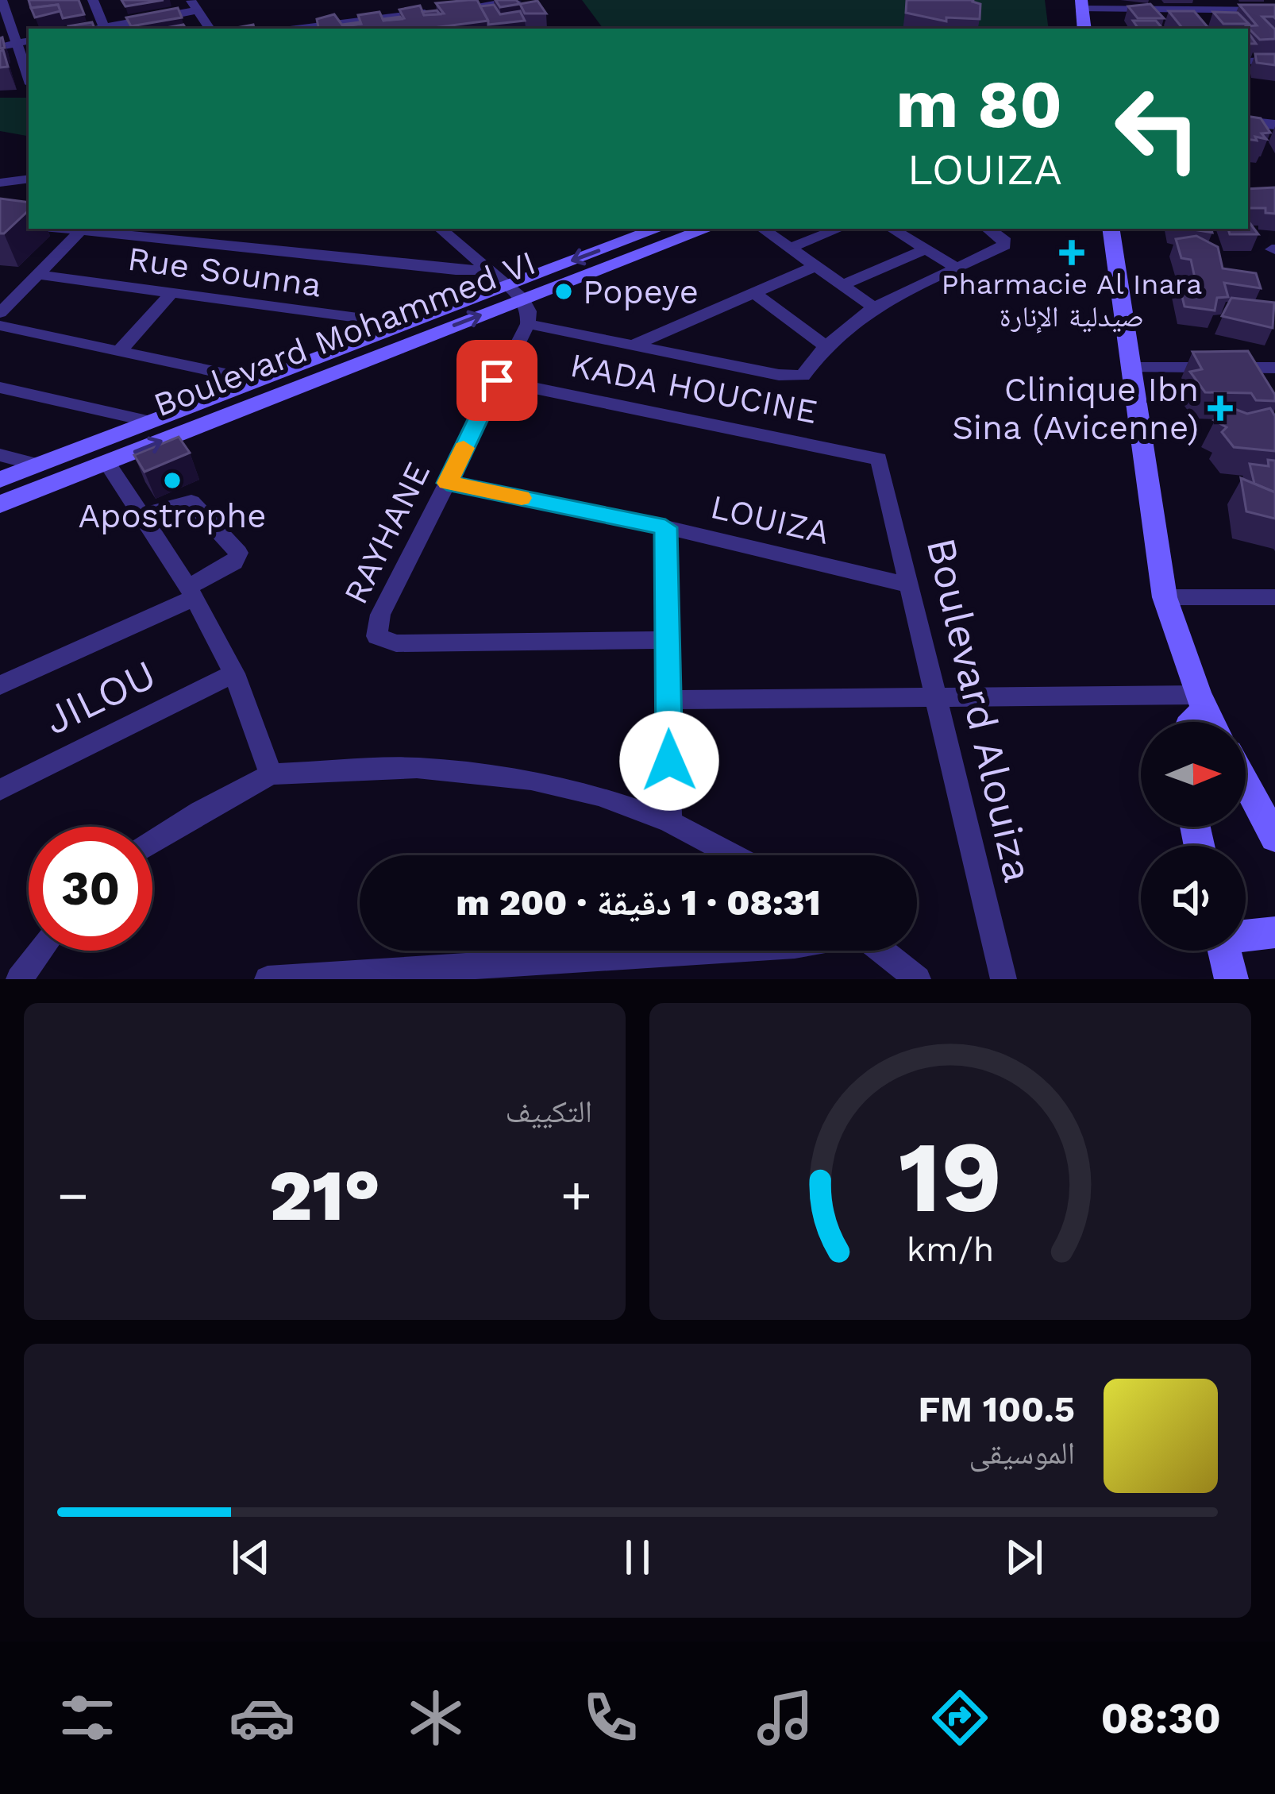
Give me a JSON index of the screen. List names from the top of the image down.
{
  "streets": {
    "main road": ["Boulevard Mohammed VI"],
    "street": [
      "Rue Sounna",
      "KADA HOUCINE",
      "LOUIZA",
      "RAYHANE",
      "JILOU",
      "Boulevard Alouiza"
    ]
  },
  "crossings": [
    ["Rue Sounna", "Boulevard Mohammed VI"],
    ["KADA HOUCINE", "RAYHANE"],
    ["KADA HOUCINE", "Boulevard Alouiza"],
    ["LOUIZA", "RAYHANE"],
    ["LOUIZA", "Boulevard Alouiza"]
  ],
  "places": {
    "health": ["Pharmacie Al Inara صيدلية الإنارة", "Clinique Ibn Sina (Avicenne)"],
    "other": ["Popeye", "Apostrophe"]
  },
  "north": "right",
  "page": {
    "turn": ["80 m", "LOUIZA"],
    "limit": "30",
    "trip": "08:31 · 1 دقيقة · 200 m",
    "tile": "التكييف",
    "heat": ["−", "21°", "+"],
    "song": ["100.5 FM", "الموسيقى"],
    "tabs": "08:30",
    "gauge": ["19", "km/h"]
  }
}
